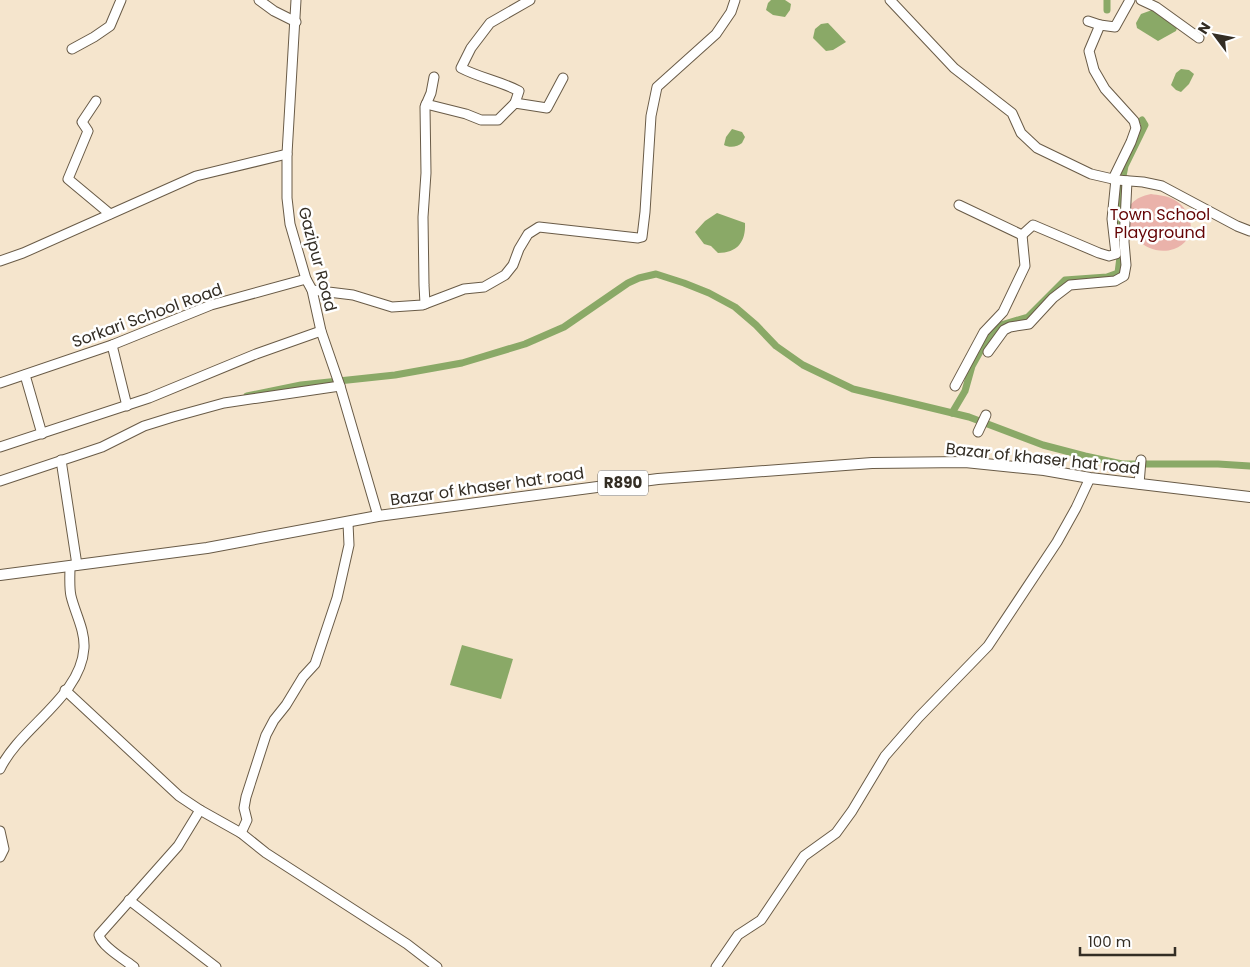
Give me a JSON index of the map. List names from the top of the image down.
{
  "streets": {
    "main road": ["Bazar of khaser hat road", "R890"],
    "street": ["Gazipur Road", "Sorkari School Road"]
  },
  "crossings": [
    ["Gazipur Road", "Sorkari School Road"],
    ["Gazipur Road", "Bazar of khaser hat road"]
  ],
  "parks": ["Town School Playground"],
  "scale_bar": "100 m",
  "north": "top left"
}
